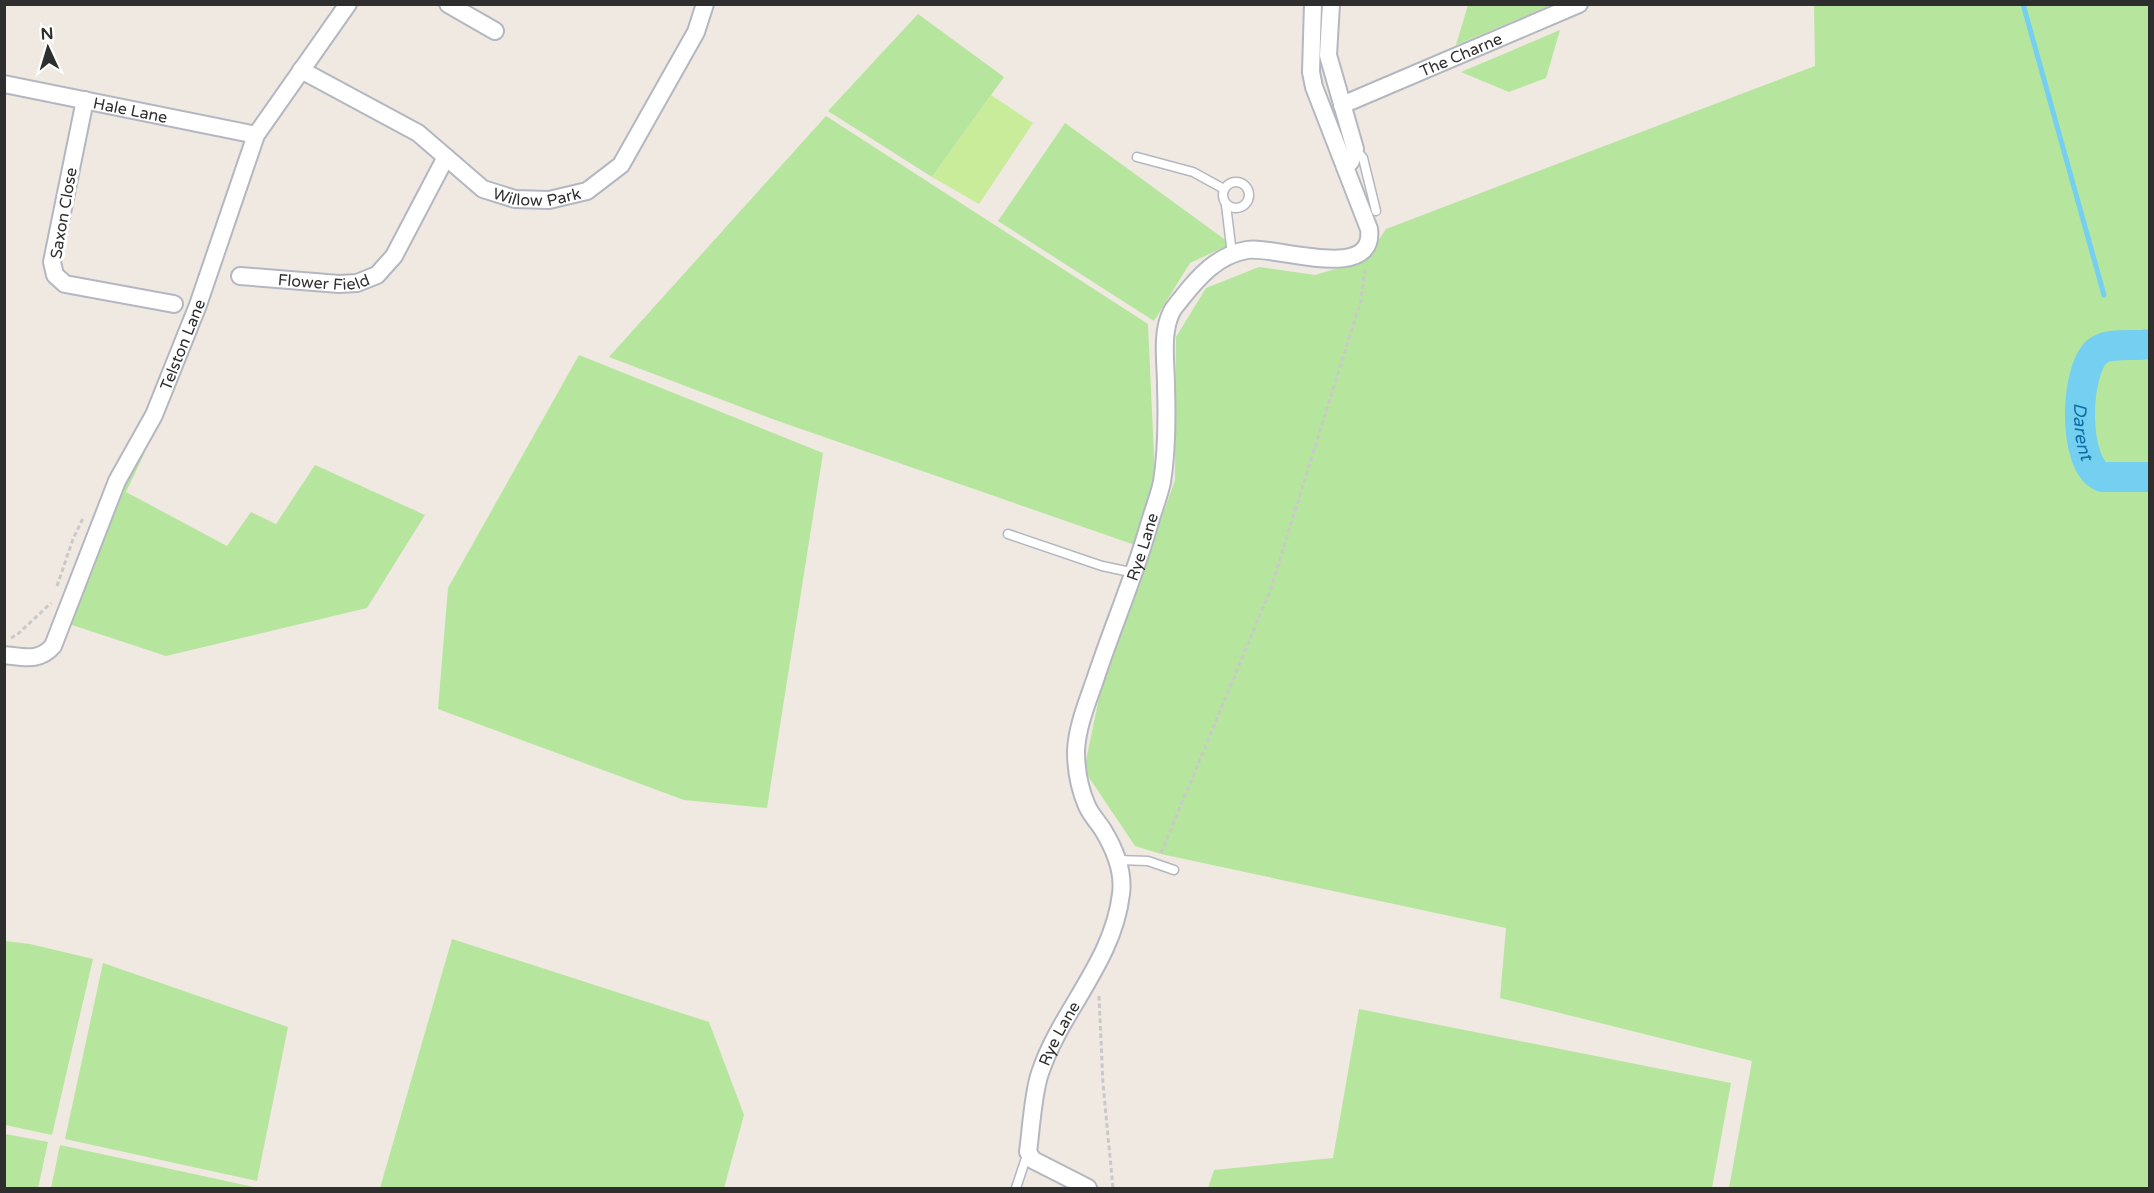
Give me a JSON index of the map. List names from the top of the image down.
{
  "streets": {
    "street": [
      "The Charne",
      "Hale Lane",
      "Willow Park",
      "Saxon Close",
      "Flower Field",
      "Telston Lane",
      "Rye Lane"
    ]
  },
  "crossings": [
    ["Hale Lane", "Saxon Close"],
    ["Hale Lane", "Telston Lane"],
    ["Willow Park", "Flower Field"],
    ["Willow Park", "Telston Lane"]
  ],
  "water": ["Darent"],
  "north": "top"
}
